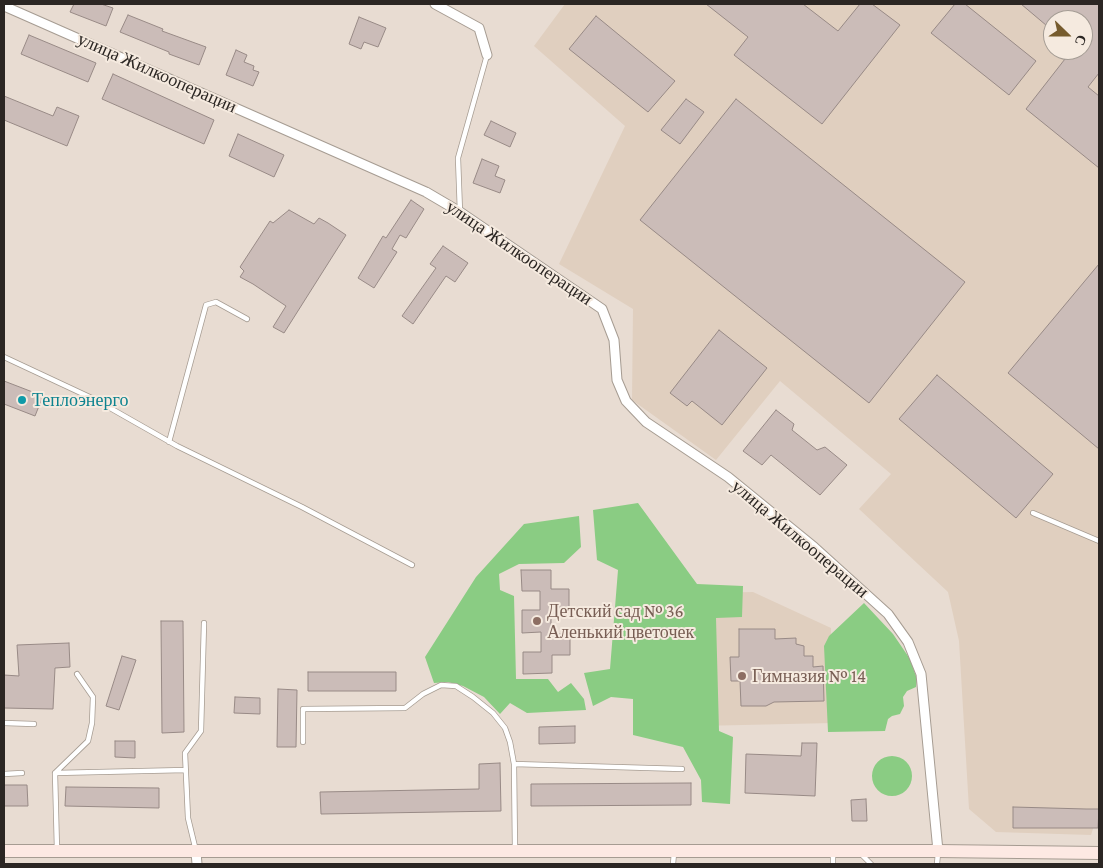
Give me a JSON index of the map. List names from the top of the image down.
{
  "streets": {
    "street": ["улица Жилкооперации"]
  },
  "places": ["Теплоэнерго", "Детский сад № 36 Аленький цветочек", "Гимназия № 14"],
  "north": "right"
}
